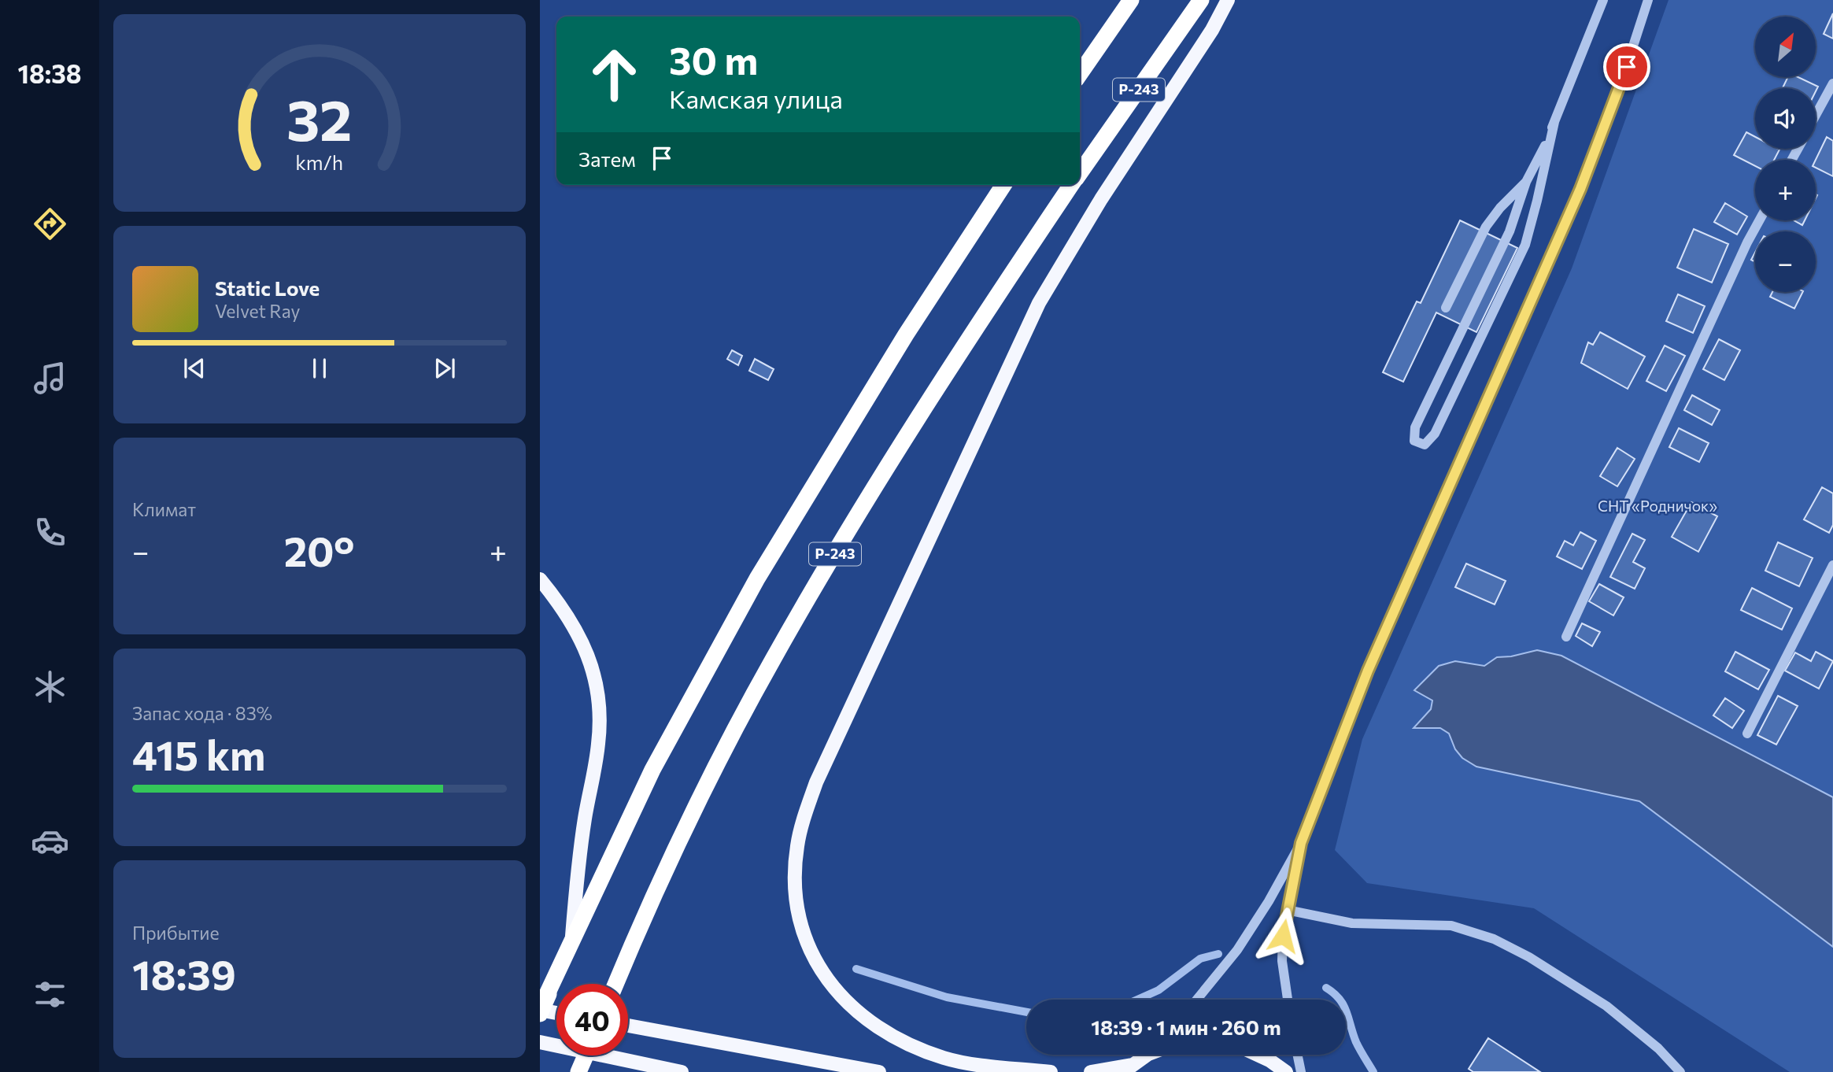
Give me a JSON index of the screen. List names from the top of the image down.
{
  "streets": {
    "highway": ["Р-243"]
  },
  "parks": ["СНТ «Родничок»"],
  "north": "top right",
  "page": {
    "tabs": "18:38",
    "map_buttons": ["+", "−"],
    "turn": ["30 m", "Камская улица"],
    "then": "Затем",
    "song": ["Static Love", "Velvet Ray"],
    "tile": [
      "Климат",
      ["Запас хода · 83%", "415 km"],
      ["Прибытие", "18:39"]
    ],
    "heat": ["−", "20°", "+"],
    "limit": "40",
    "trip": "18:39 · 1 мин · 260 m",
    "gauge": ["32", "km/h"]
  }
}
